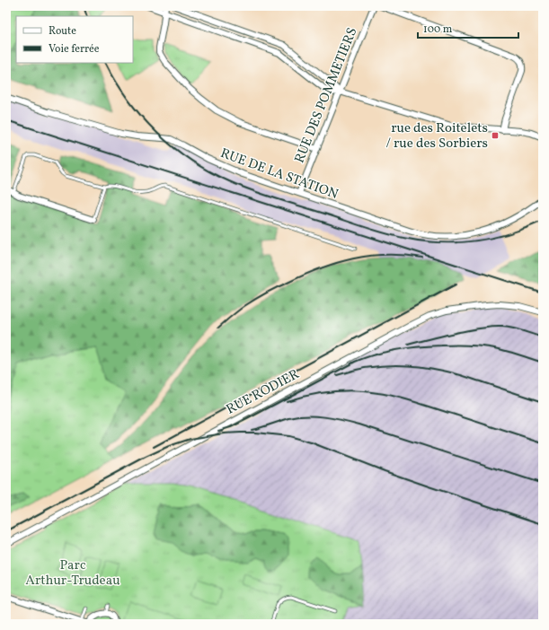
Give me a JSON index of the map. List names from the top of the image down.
{
  "streets": {
    "street": ["RUE DES POMMETIERS", "RUE DE LA STATION", "RUE RODIER"]
  },
  "crossings": [
    ["RUE DES POMMETIERS", "RUE DE LA STATION"]
  ],
  "parks": ["Parc Arthur-Trudeau"],
  "places": {
    "transit": ["rue des Roitelets / rue des Sorbiers"]
  },
  "legend": ["Route", "Voie ferrée"],
  "scale_bar": "100 m"
}
